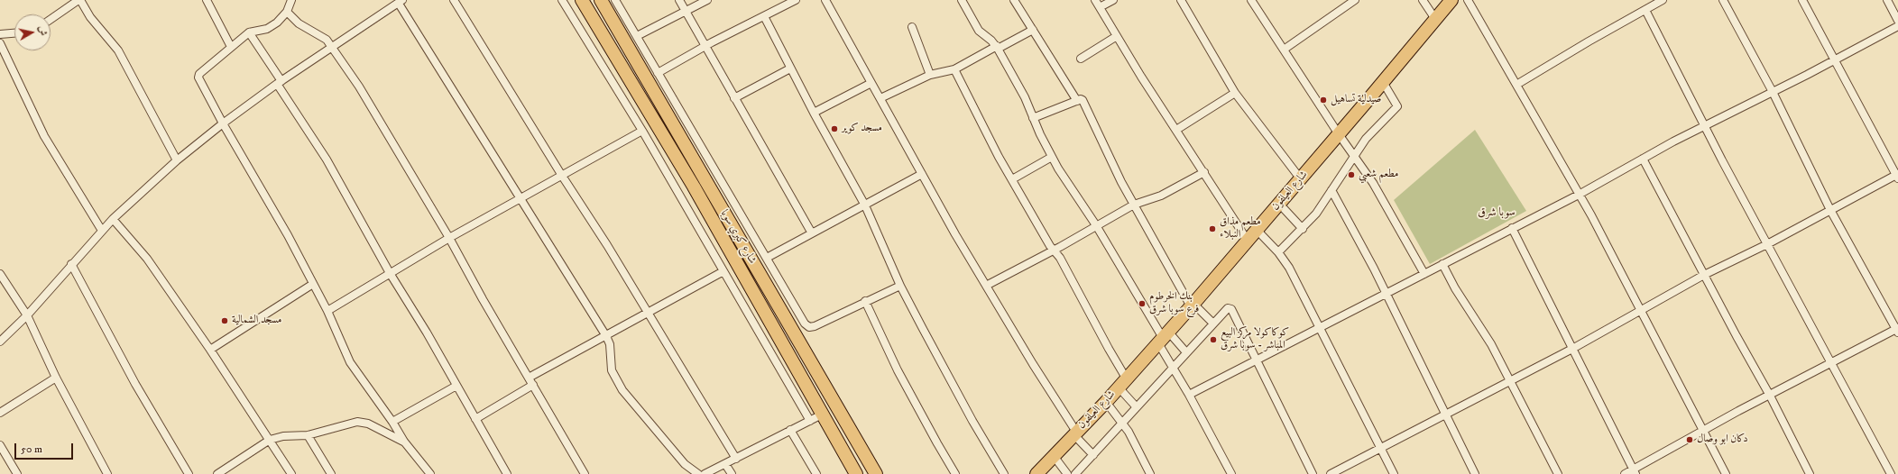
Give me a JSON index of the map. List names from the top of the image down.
{
  "streets": {
    "highway": ["شارع العيلفون", "شارع كبري سوبا"]
  },
  "districts": ["سوبا شرق"],
  "places": [
    "صيدلية تساهيل",
    "مسجد كوير",
    "مطعم شعبي",
    "مطعم مذاق النبلاء",
    "بنك الخرطوم فرع سوبا شرق",
    "مسجد الشمالية",
    "كوكاكولا مركز البيع المباشر - سوبا شرق",
    "دكان ابو وصال"
  ],
  "scale_bar": "50 m",
  "north": "right"
}
